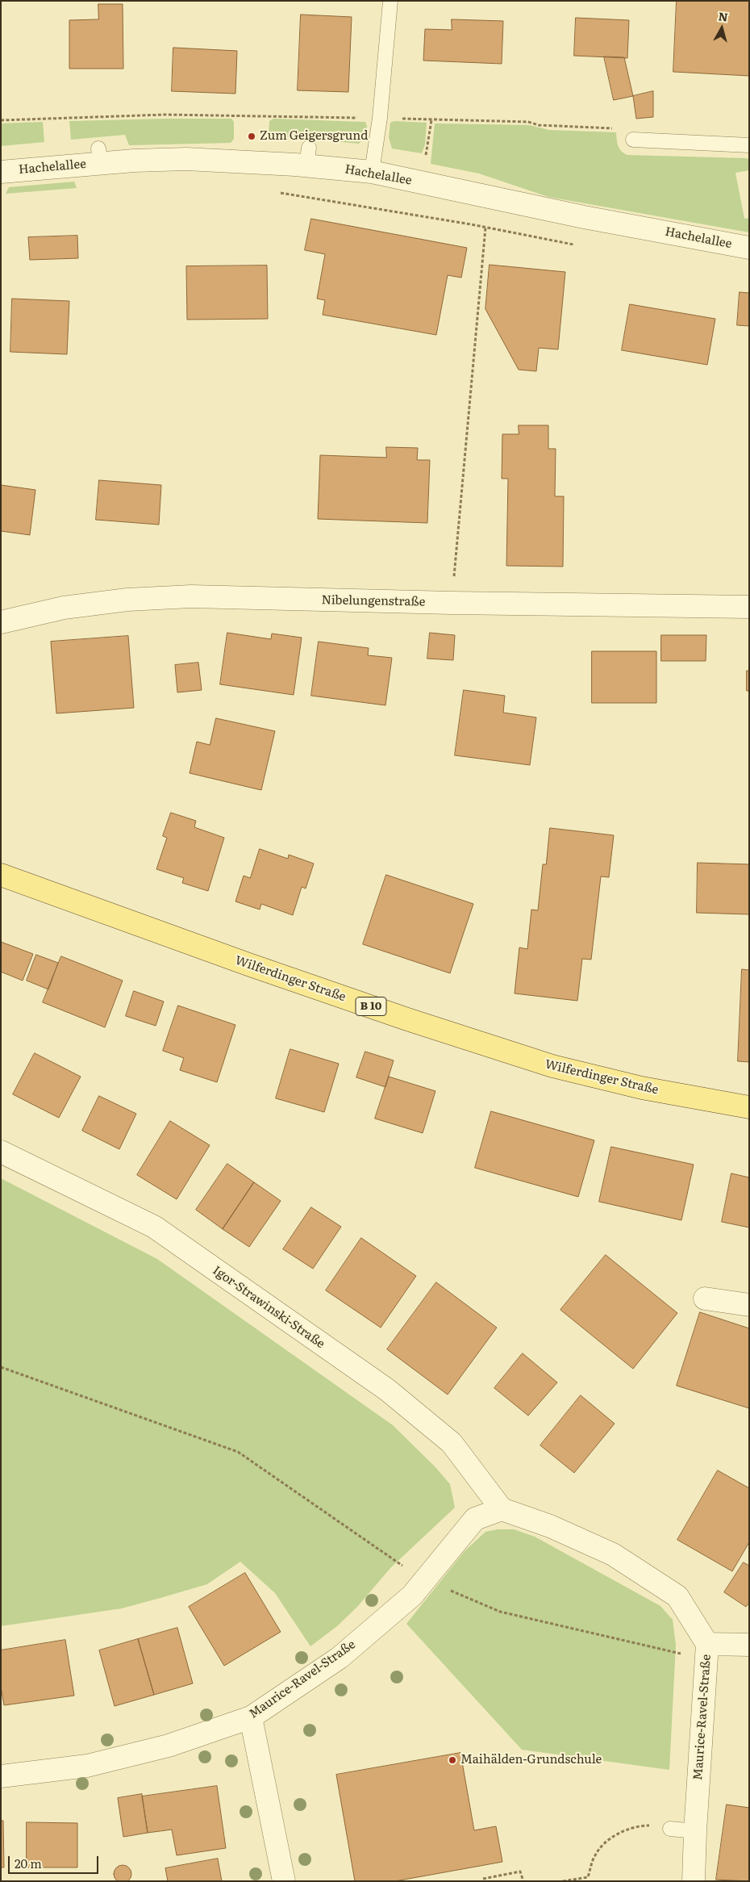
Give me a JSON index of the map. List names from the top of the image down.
{
  "streets": {
    "main road": ["Wilferdinger Straße", "B 10"],
    "street": [
      "Hachelallee",
      "Nibelungenstraße",
      "Igor-Strawinski-Straße",
      "Maurice-Ravel-Straße"
    ]
  },
  "crossings": [
    ["Igor-Strawinski-Straße", "Maurice-Ravel-Straße"]
  ],
  "places": ["Zum Geigersgrund", "Maihälden-Grundschule"],
  "scale_bar": "20 m",
  "north": "top"
}
